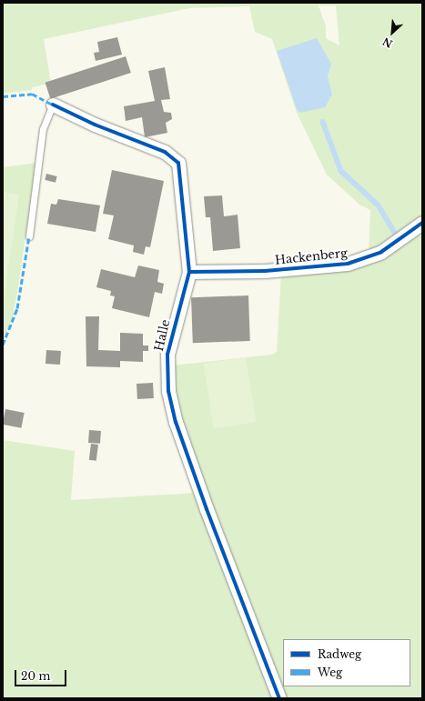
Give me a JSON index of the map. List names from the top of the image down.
{
  "streets": {
    "street": ["Hackenberg", "Halle"]
  },
  "crossings": [
    ["Hackenberg", "Halle"]
  ],
  "legend": ["Radweg", "Weg"],
  "scale_bar": "20 m",
  "north": "bottom left"
}
